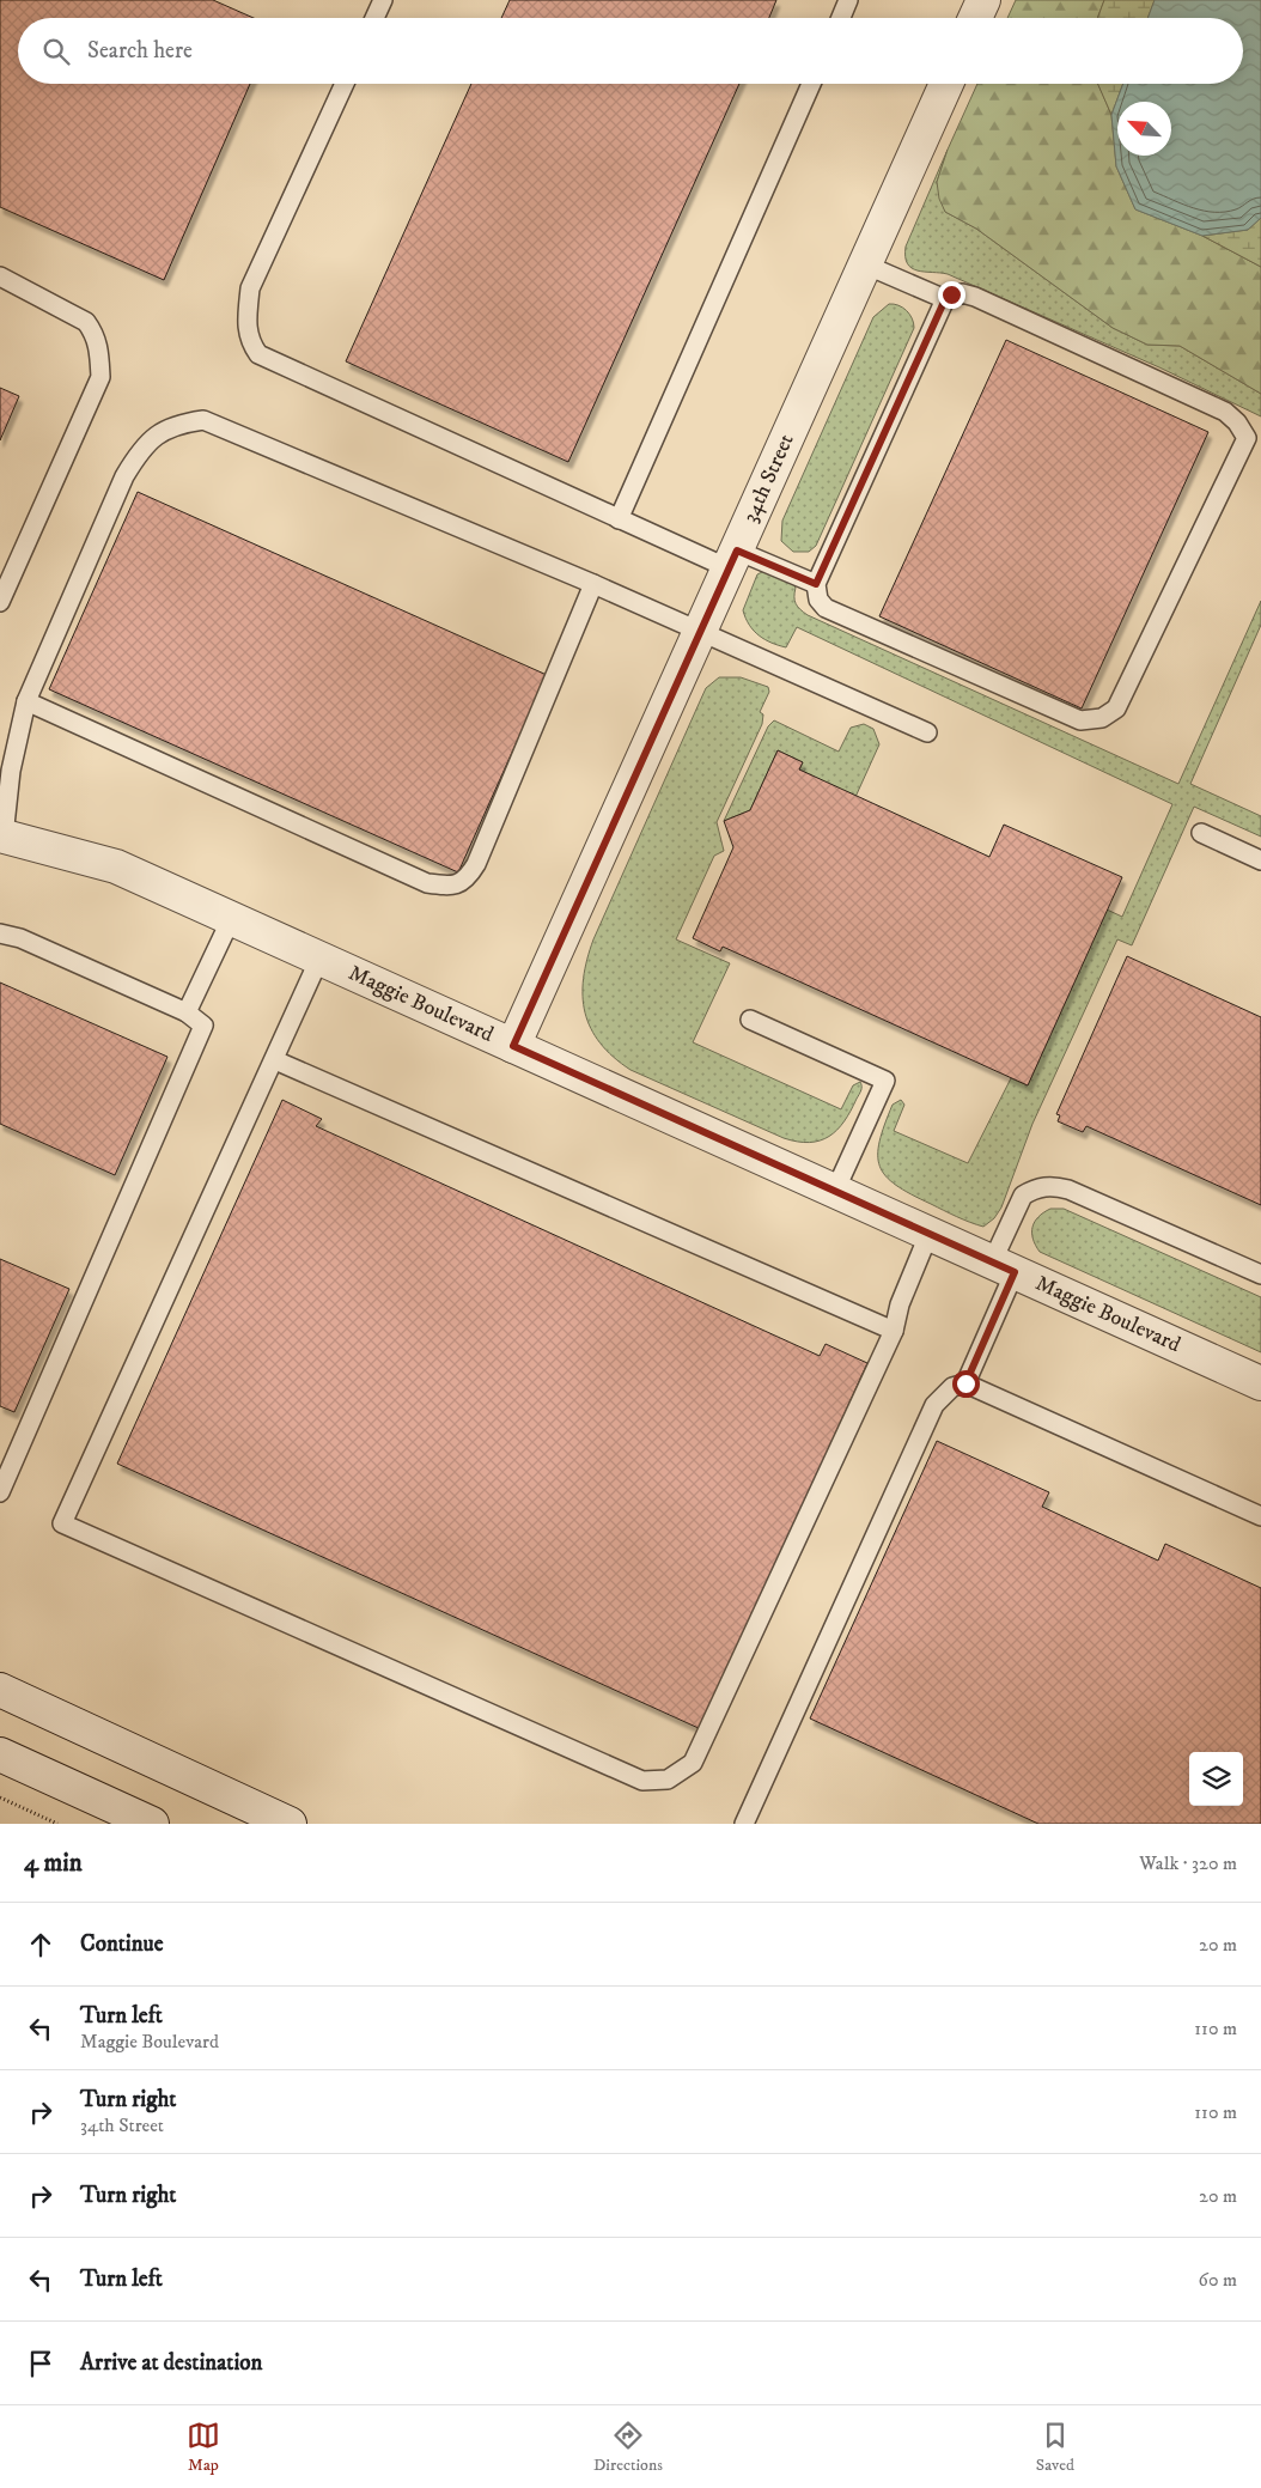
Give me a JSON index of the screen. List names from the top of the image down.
{
  "streets": {
    "street": ["34th Street", "Maggie Boulevard"]
  },
  "crossings": [
    ["34th Street", "Maggie Boulevard"]
  ],
  "north": "top left",
  "page": {
    "search": "Search here",
    "heading": ["4 min", "Walk · 320 m"],
    "list": [
      ["Continue", "20 m"],
      ["Turn left", "Maggie Boulevard", "110 m"],
      ["Turn right", "34th Street", "110 m"],
      ["Turn right", "20 m"],
      ["Turn left", "60 m"],
      "Arrive at destination"
    ],
    "nav": ["Map", "Directions", "Saved"]
  }
}
